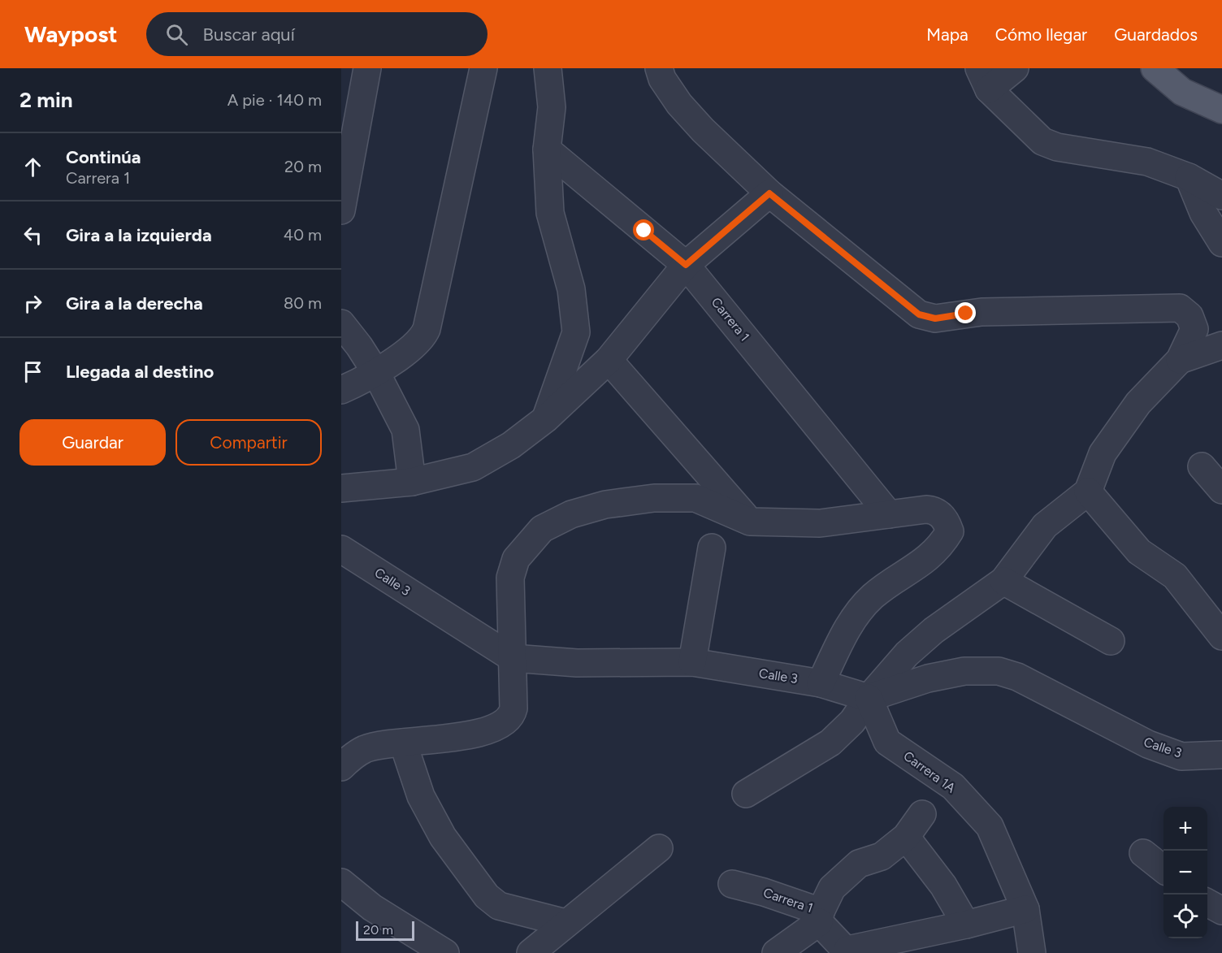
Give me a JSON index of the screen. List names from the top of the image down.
{
  "streets": {
    "street": ["Carrera 1", "Calle 3", "Carrera 1A"]
  },
  "crossings": [
    ["Calle 3", "Carrera 1A"]
  ],
  "scale_bar": "20 m",
  "page": {
    "header": "Waypost",
    "search": "Buscar aquí",
    "nav": ["Mapa", "Cómo llegar", "Guardados"],
    "heading": ["2 min", "A pie · 140 m"],
    "list": [
      ["Continúa", "Carrera 1", "20 m"],
      ["Gira a la izquierda", "40 m"],
      ["Gira a la derecha", "80 m"],
      "Llegada al destino"
    ],
    "buttons": ["Guardar", "Compartir"],
    "map_buttons": ["+", "−"],
    "scale": "20 m"
  }
}
